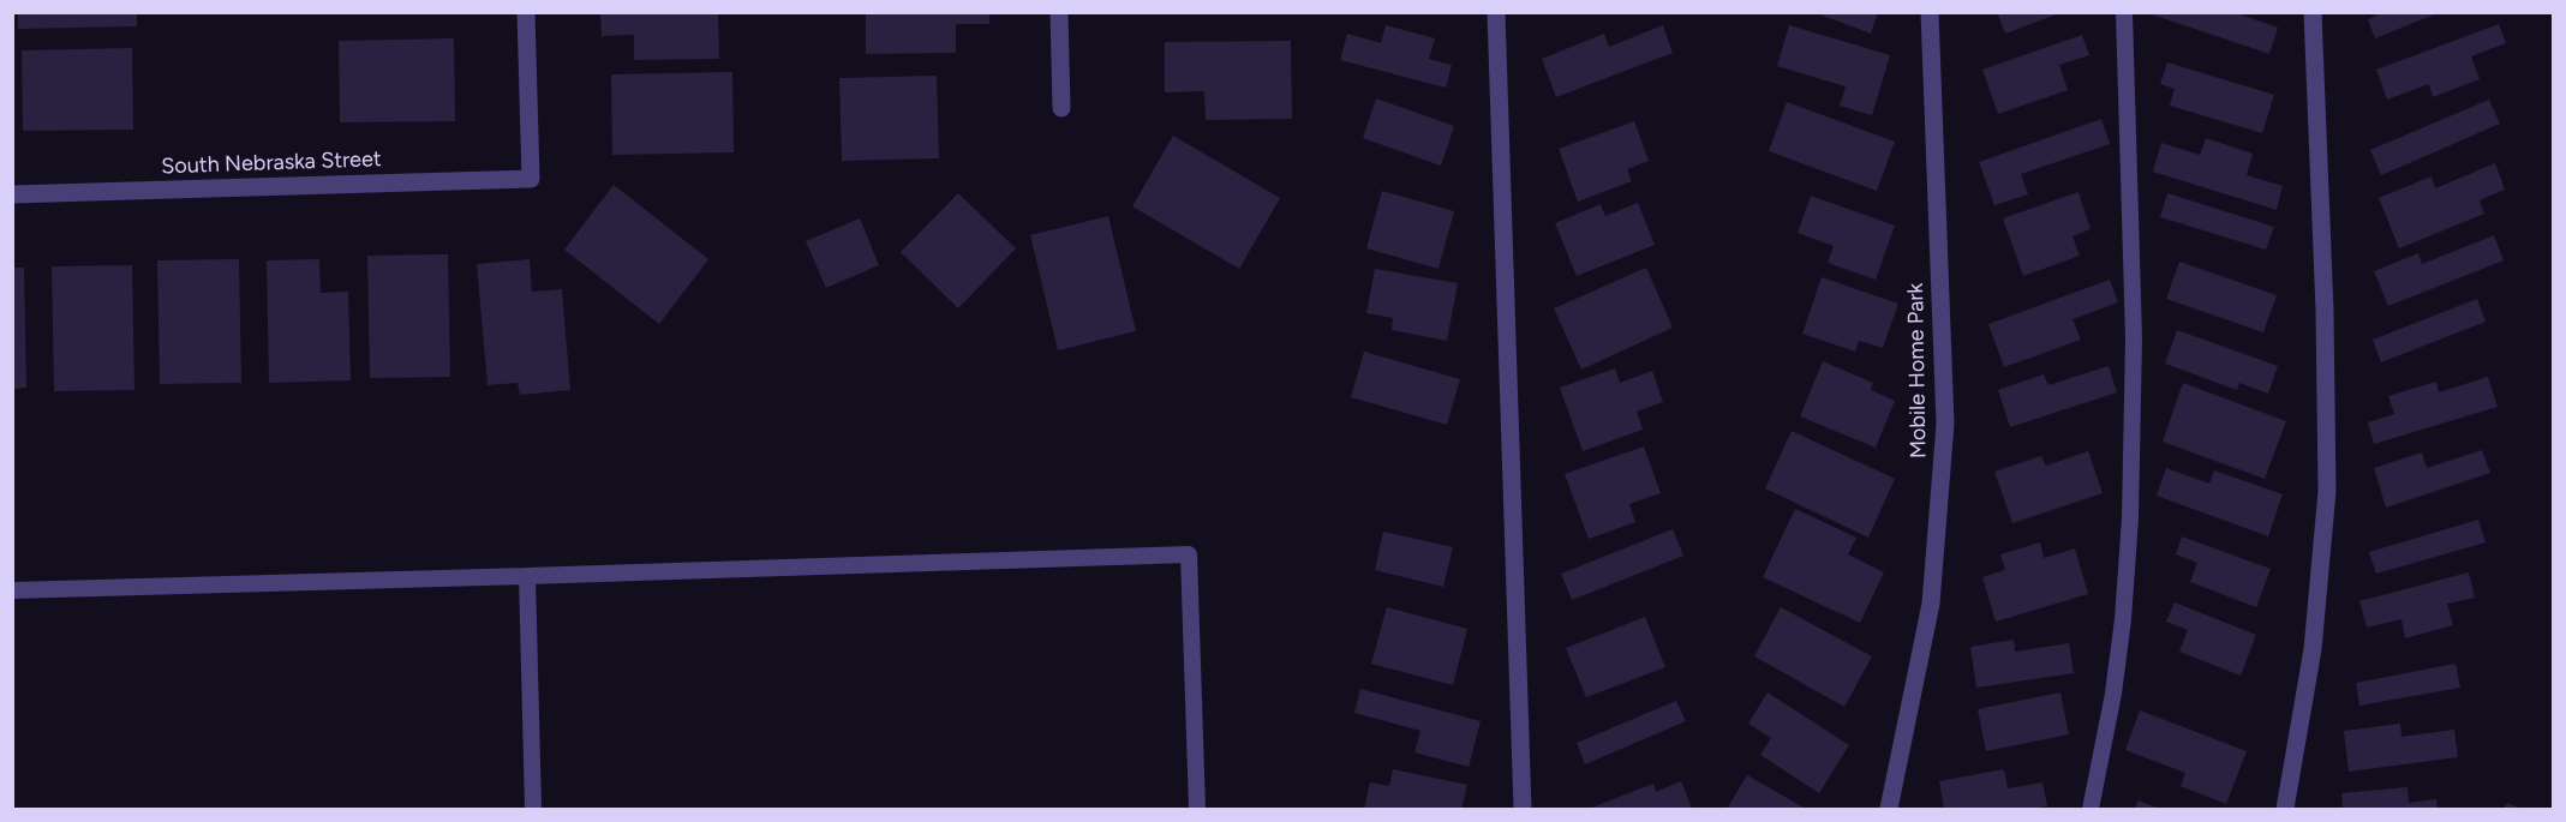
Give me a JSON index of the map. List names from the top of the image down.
{
  "streets": {
    "street": ["South Nebraska Street", "Mobile Home Park"]
  }
}
